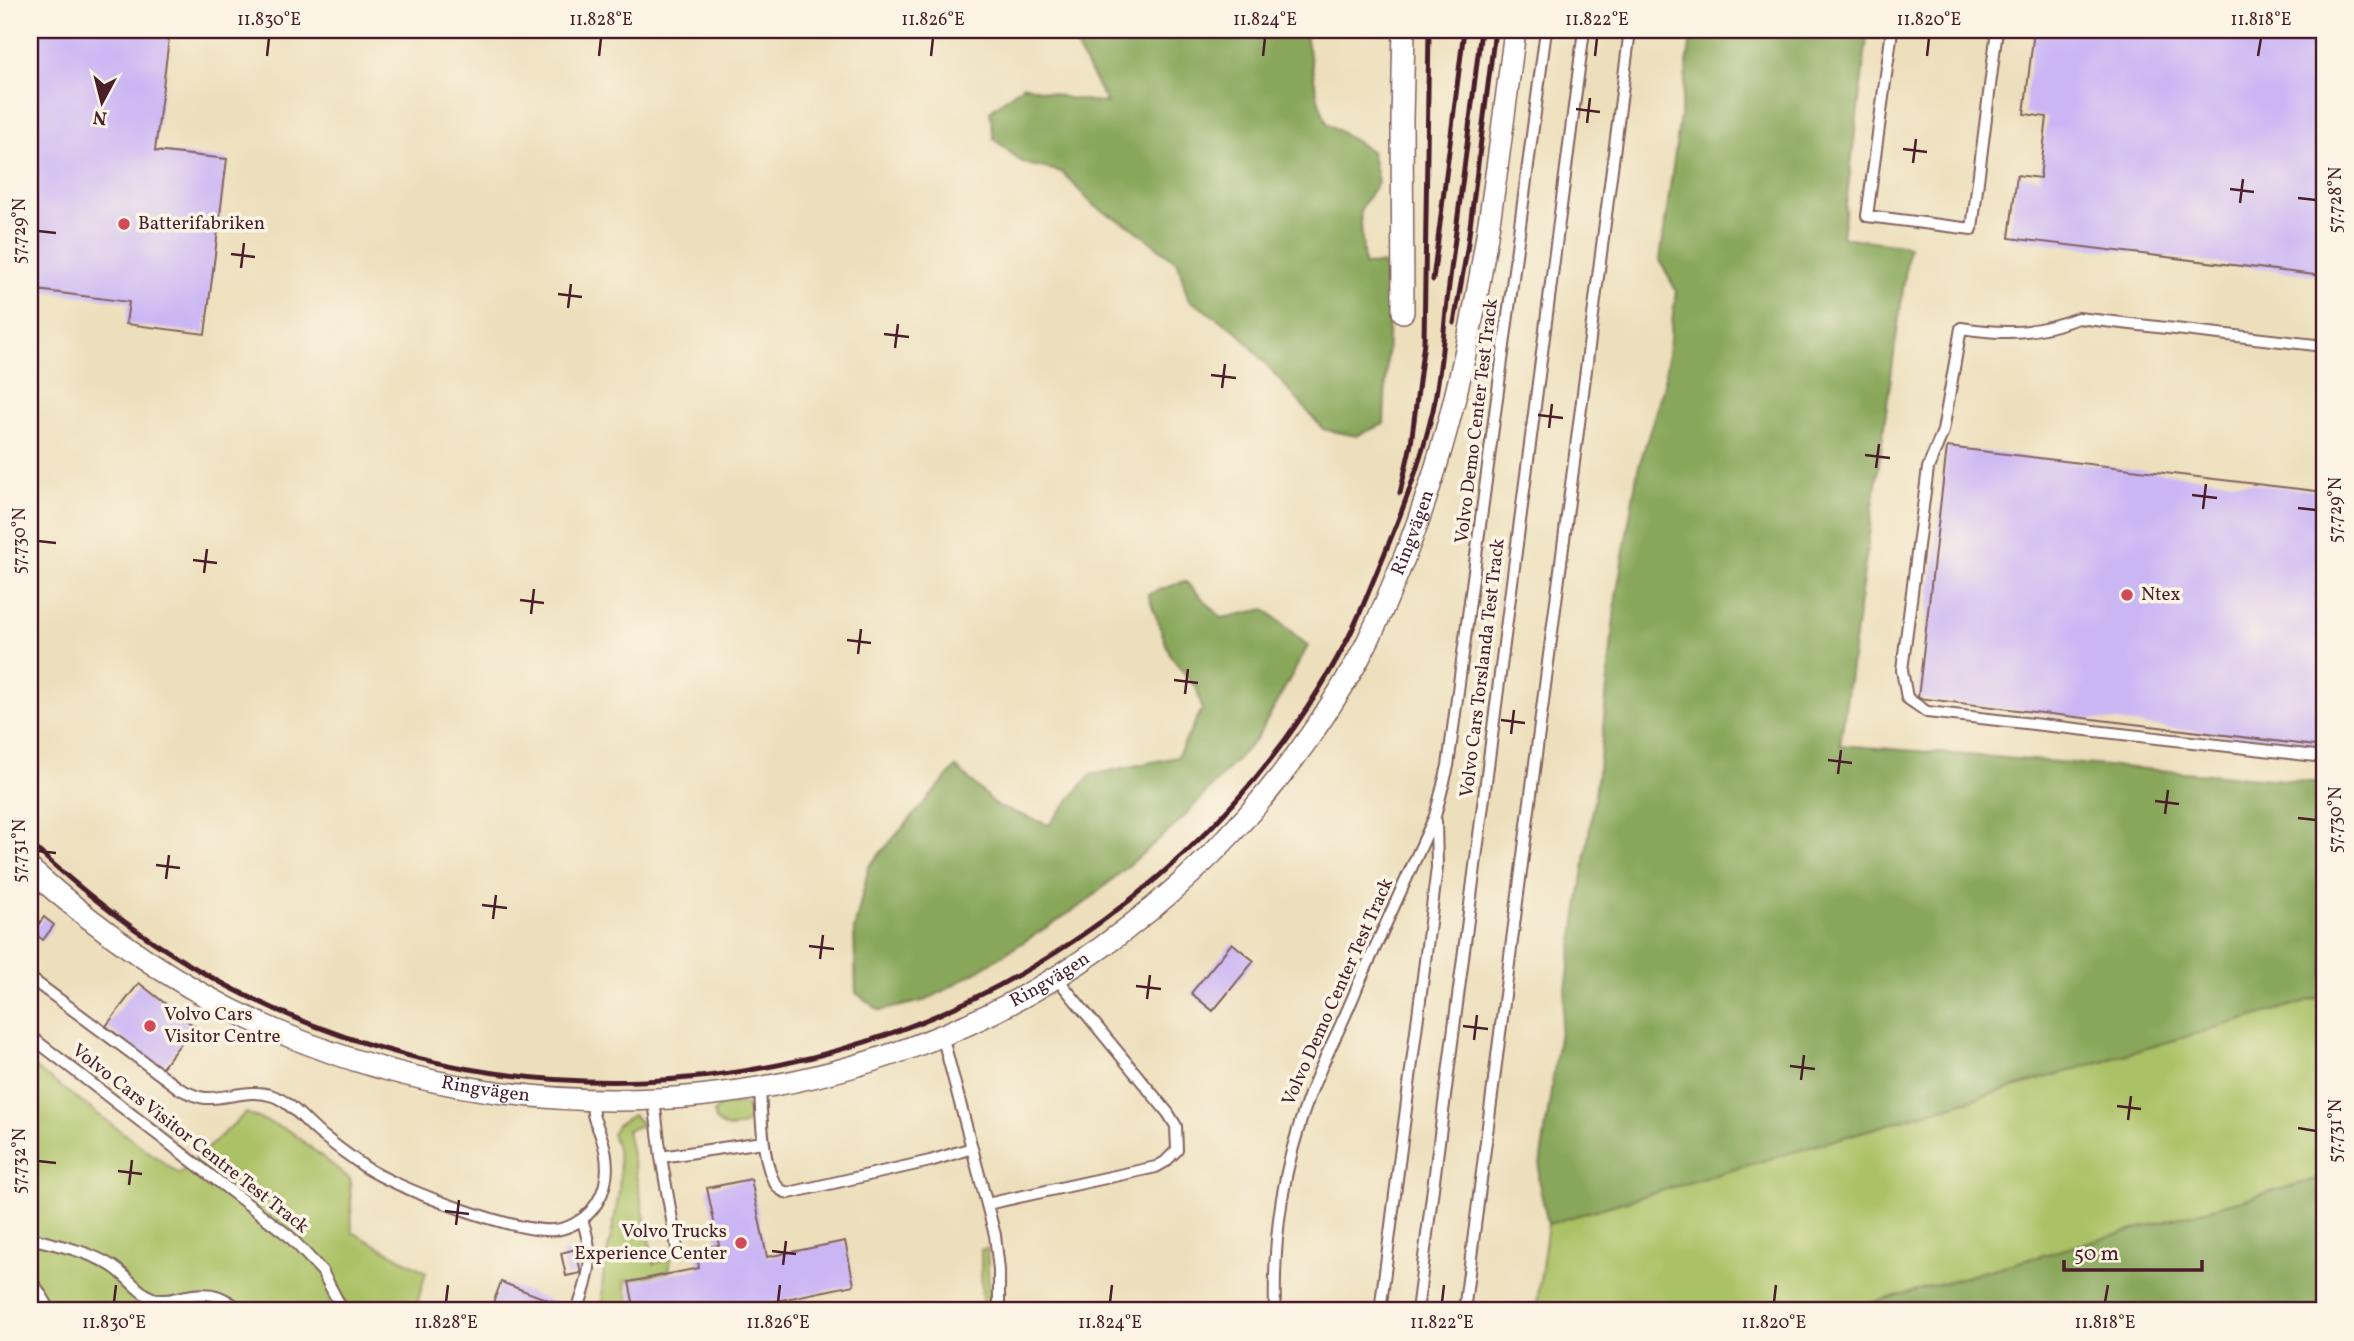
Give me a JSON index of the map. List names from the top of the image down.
{
  "streets": {
    "street": ["Ringvägen"],
    "lane": ["Volvo Demo Center Test Track", "Volvo Cars Torslanda Test Track", "Volvo Cars Visitor Centre Test Track"]
  },
  "places": [
    "Batterifabriken",
    "Ntex",
    "Volvo Cars Visitor Centre",
    "Volvo Trucks Experience Center"
  ],
  "scale_bar": "50 m",
  "north": "bottom",
  "coordinates": [
    "11.830°E",
    "11.828°E",
    "11.826°E",
    "11.824°E",
    "11.822°E",
    "11.820°E",
    "11.818°E",
    "57.728°N",
    "57.729°N",
    "57.730°N",
    "57.731°N",
    "57.732°N"
  ]
}
